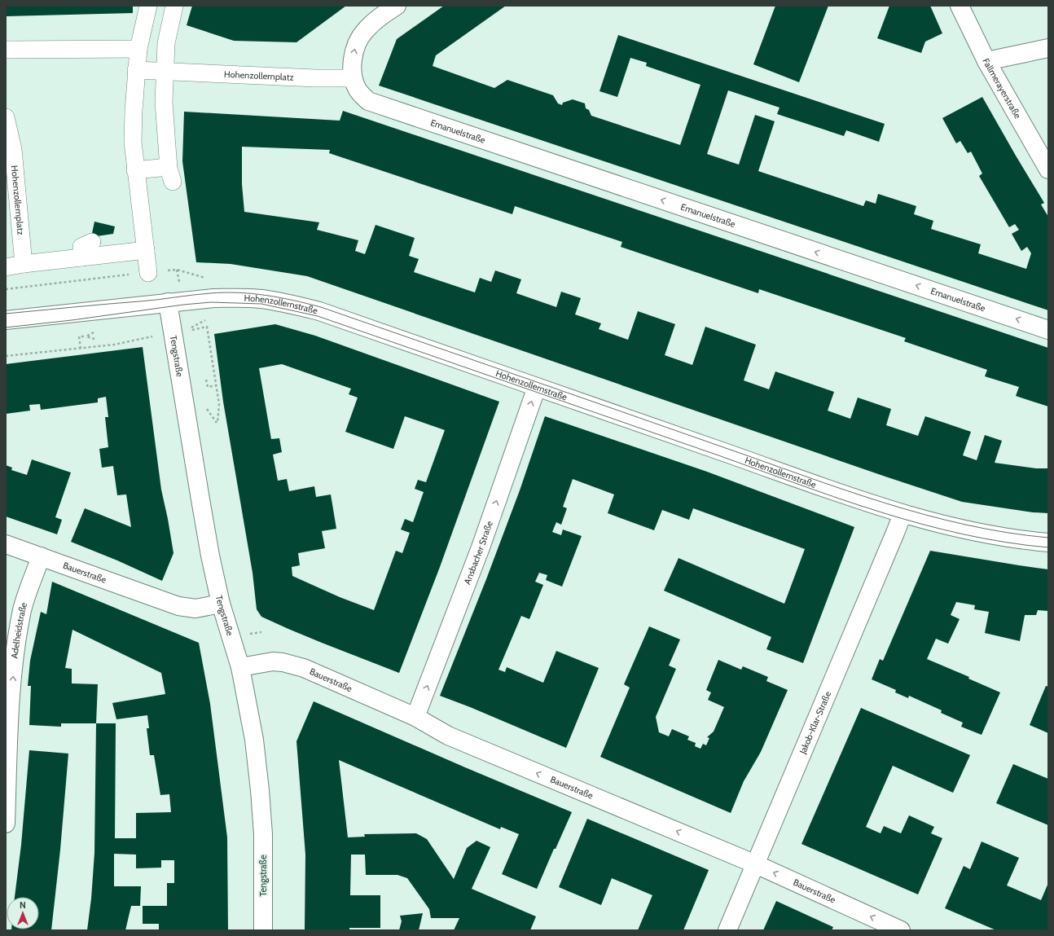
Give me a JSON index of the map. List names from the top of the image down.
{
  "streets": {
    "street": [
      "Hohenzollernplatz",
      "Fallmerayerstraße",
      "Emanuelstraße",
      "Hohenzollernstraße",
      "Tengstraße",
      "Ansbacher Straße",
      "Bauerstraße",
      "Adelheidstraße",
      "Jakob-Klar-Straße"
    ]
  },
  "crossings": [
    ["Hohenzollernplatz", "Emanuelstraße"],
    ["Hohenzollernstraße", "Tengstraße"],
    ["Hohenzollernstraße", "Ansbacher Straße"],
    ["Hohenzollernstraße", "Jakob-Klar-Straße"],
    ["Tengstraße", "Bauerstraße"],
    ["Ansbacher Straße", "Bauerstraße"],
    ["Bauerstraße", "Adelheidstraße"],
    ["Bauerstraße", "Jakob-Klar-Straße"]
  ],
  "one_way": [
    "Emanuelstraße",
    "Ansbacher Straße",
    "Bauerstraße",
    "Adelheidstraße"
  ],
  "north": "top"
}
